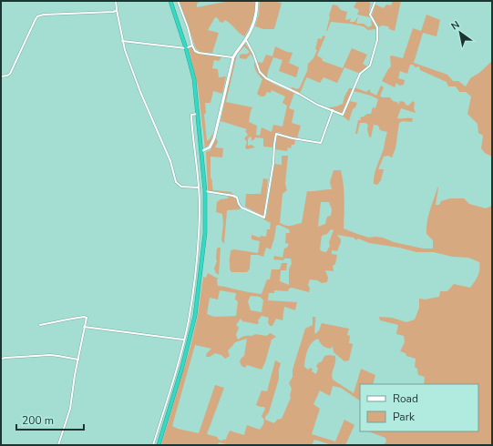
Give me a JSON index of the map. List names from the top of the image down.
{
  "legend": ["Road", "Park"],
  "scale_bar": "200 m",
  "north": "top left"
}
